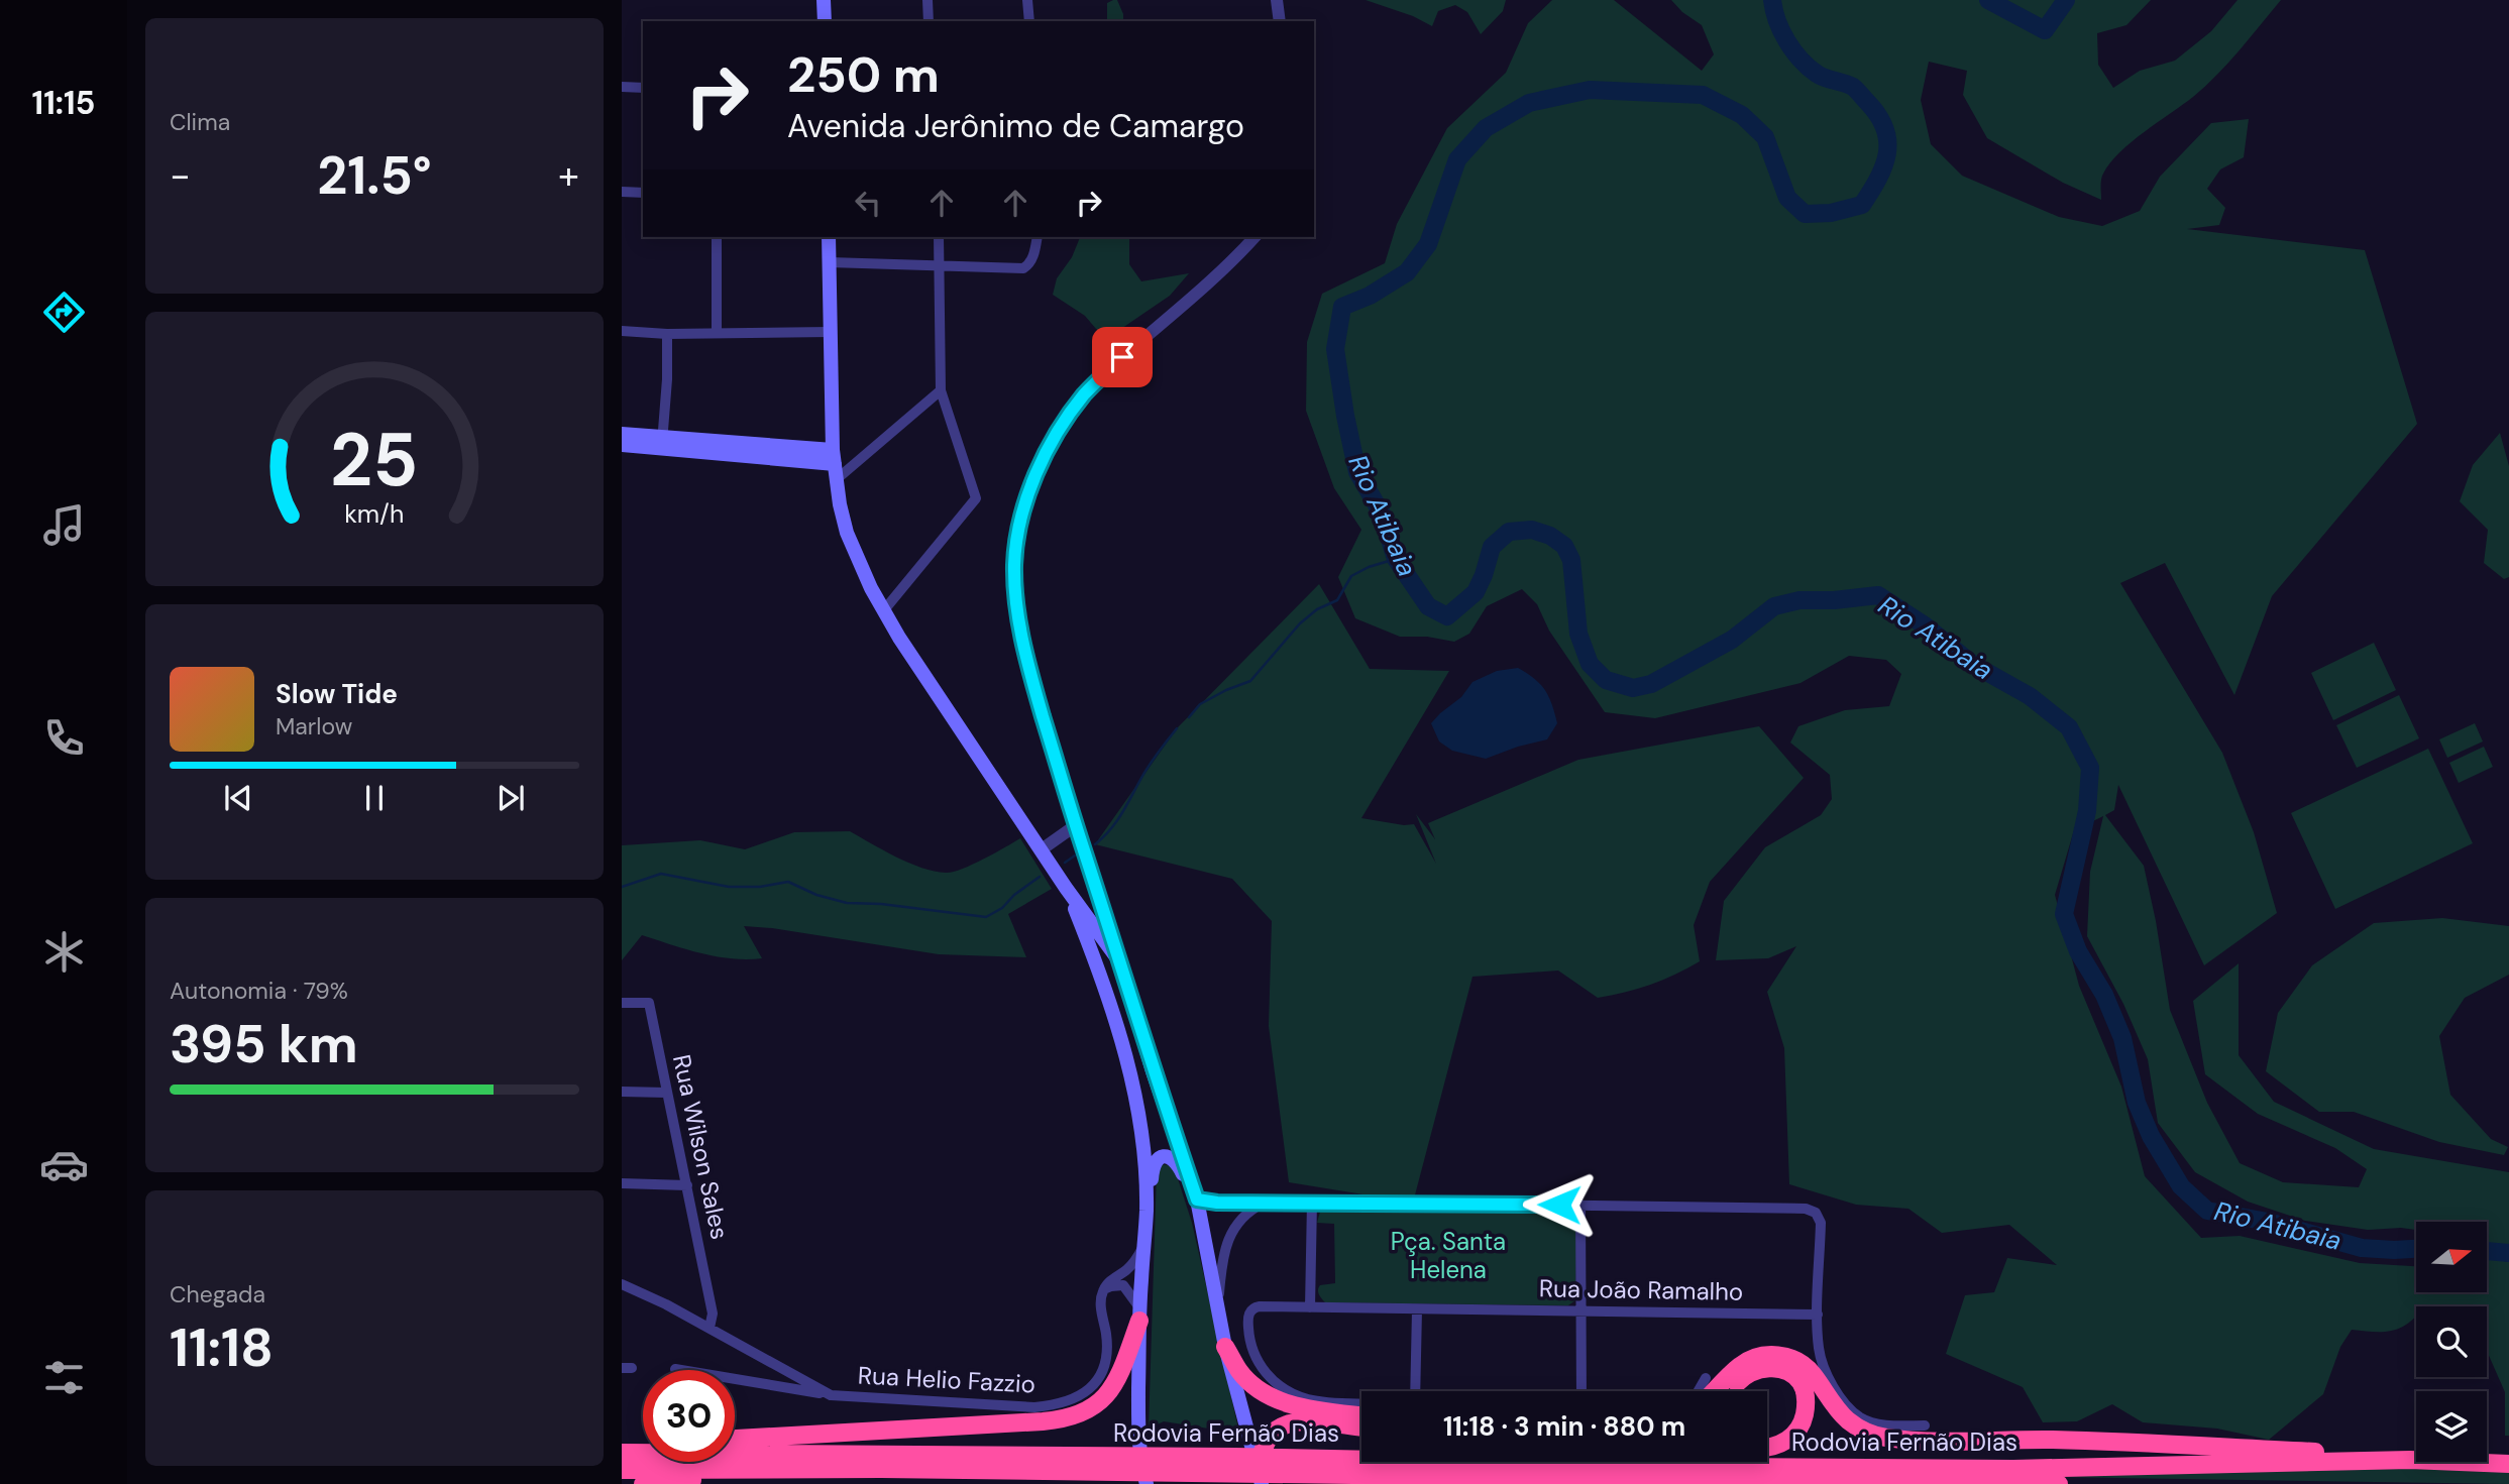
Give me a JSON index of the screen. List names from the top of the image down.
{
  "streets": {
    "highway": ["Rodovia Fernão Dias"],
    "street": ["Rua Wilson Sales", "Rua João Ramalho", "Rua Helio Fazzio"]
  },
  "crossings": [
    ["Rua Wilson Sales", "Rua Helio Fazzio"]
  ],
  "water": ["Rio Atibaia"],
  "parks": ["Pça. Santa Helena"],
  "north": "right",
  "page": {
    "tabs": "11:15",
    "tile": [
      "Clima",
      ["Autonomia · 79%", "395 km"],
      ["Chegada", "11:18"]
    ],
    "turn": ["250 m", "Avenida Jerônimo de Camargo"],
    "heat": ["−", "21.5°", "+"],
    "song": ["Slow Tide", "Marlow"],
    "limit": "30",
    "trip": "11:18 · 3 min · 880 m",
    "gauge": ["25", "km/h"]
  }
}
